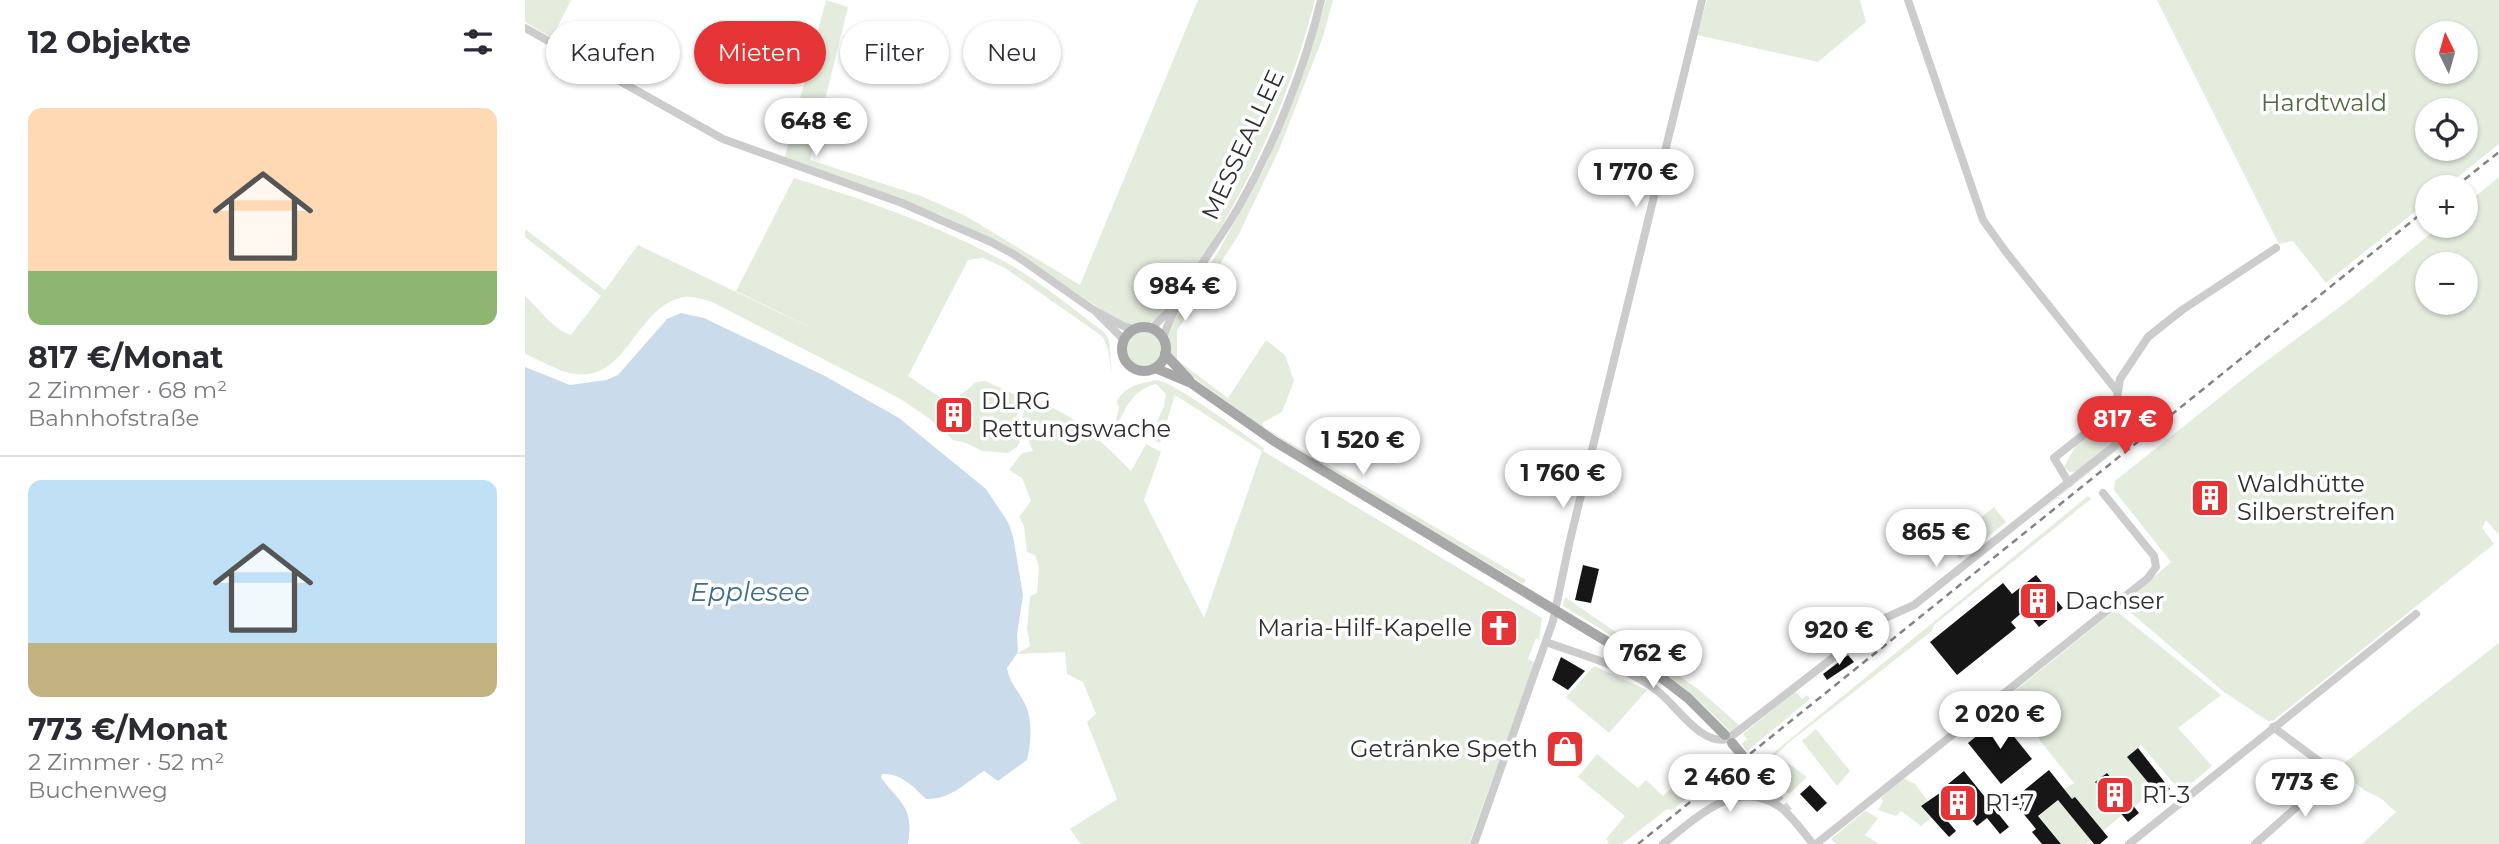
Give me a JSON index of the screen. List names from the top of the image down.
{
  "streets": {
    "street": ["MESSEALLEE"]
  },
  "water": ["Epplesee"],
  "parks": ["Hardtwald"],
  "places": {
    "building": [
      "DLRG Rettungswache",
      "Waldhütte Silberstreifen",
      "Dachser",
      "R1-3",
      "R1-7"
    ],
    "church": ["Maria-Hilf-Kapelle"],
    "shop": ["Getränke Speth"]
  },
  "north": "top",
  "page": {
    "heading": "12 Objekte",
    "map_buttons": ["+", "−"],
    "chip": [
      "Kaufen",
      "Mieten",
      "Filter",
      "Neu"
    ],
    "list": [
      {
        "name": "817 €/Monat",
        "note": "2 Zimmer · 68 m² · Bahnhofstraße"
      },
      {
        "name": "773 €/Monat",
        "note": "2 Zimmer · 52 m² · Buchenweg"
      }
    ],
    "price": [
      "648 €",
      "1 770 €",
      "984 €",
      "817 €",
      "1 520 €",
      "1 760 €",
      "865 €",
      "920 €",
      "762 €",
      "2 020 €",
      "2 460 €",
      "773 €"
    ]
  }
}
